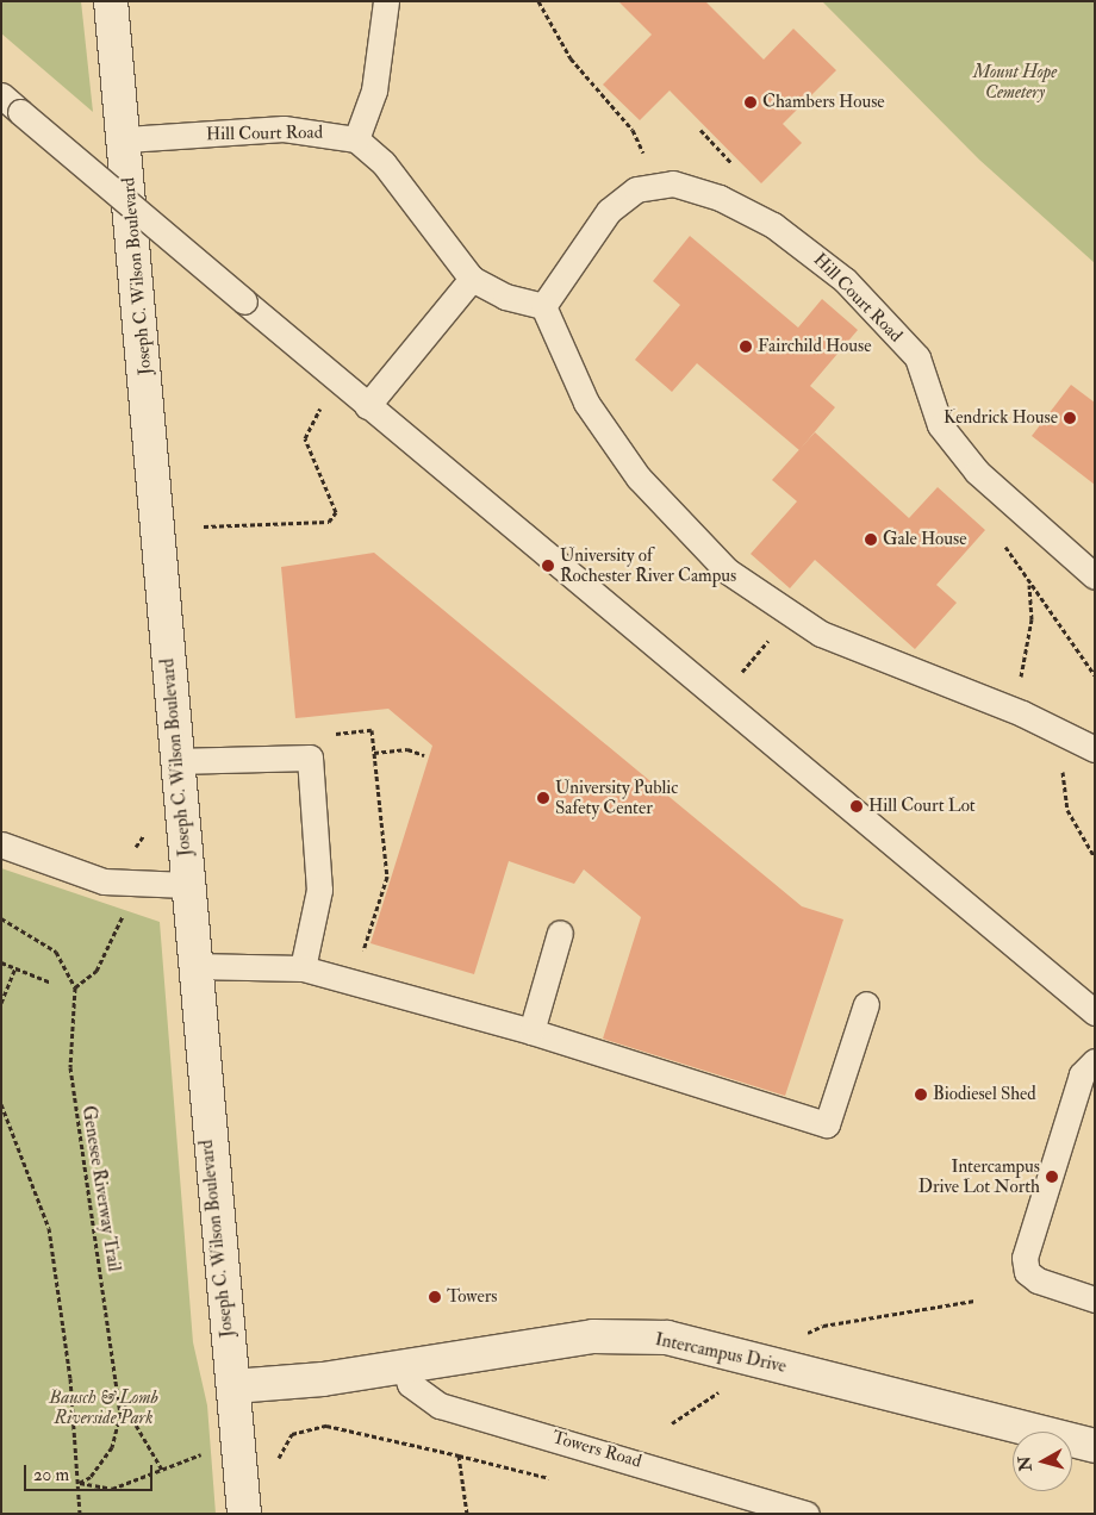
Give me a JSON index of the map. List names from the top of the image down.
{
  "streets": {
    "street": ["Joseph C. Wilson Boulevard", "Intercampus Drive"],
    "lane": ["Hill Court Road", "Towers Road"],
    "path": ["Genesee Riverway Trail"]
  },
  "crossings": [
    ["Hill Court Road", "Joseph C. Wilson Boulevard"],
    ["Joseph C. Wilson Boulevard", "Intercampus Drive"],
    ["Intercampus Drive", "Towers Road"]
  ],
  "parks": ["Mount Hope Cemetery", "Bausch & Lomb Riverside Park"],
  "places": [
    "Chambers House",
    "Fairchild House",
    "Kendrick House",
    "Gale House",
    "University of Rochester River Campus",
    "University Public Safety Center",
    "Hill Court Lot",
    "Biodiesel Shed",
    "Intercampus Drive Lot North",
    "Towers"
  ],
  "scale_bar": "20 m",
  "north": "left"
}
